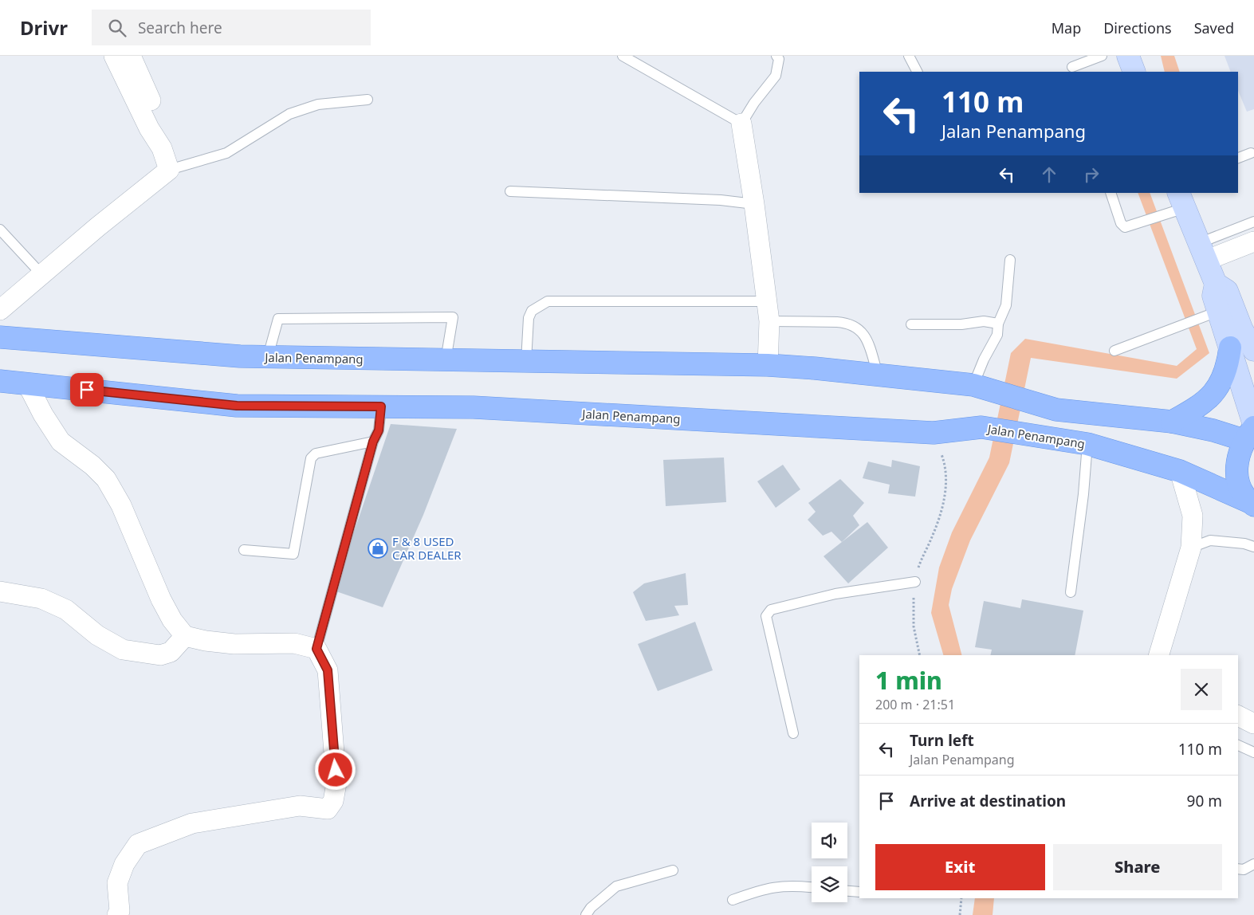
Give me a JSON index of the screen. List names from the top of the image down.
{
  "streets": {
    "main road": ["Jalan Penampang"]
  },
  "places": {
    "shop": ["F & 8 USED CAR DEALER"]
  },
  "page": {
    "header": "Drivr",
    "search": "Search here",
    "nav": ["Map", "Directions", "Saved"],
    "turn": ["110 m", "Jalan Penampang"],
    "heading": ["1 min", "200 m · 21:51"],
    "list": [
      {
        "name": "Turn left",
        "note": "Jalan Penampang",
        "value": "110 m"
      },
      {
        "name": "Arrive at destination",
        "value": "90 m"
      }
    ],
    "buttons": ["Exit", "Share"]
  }
}
